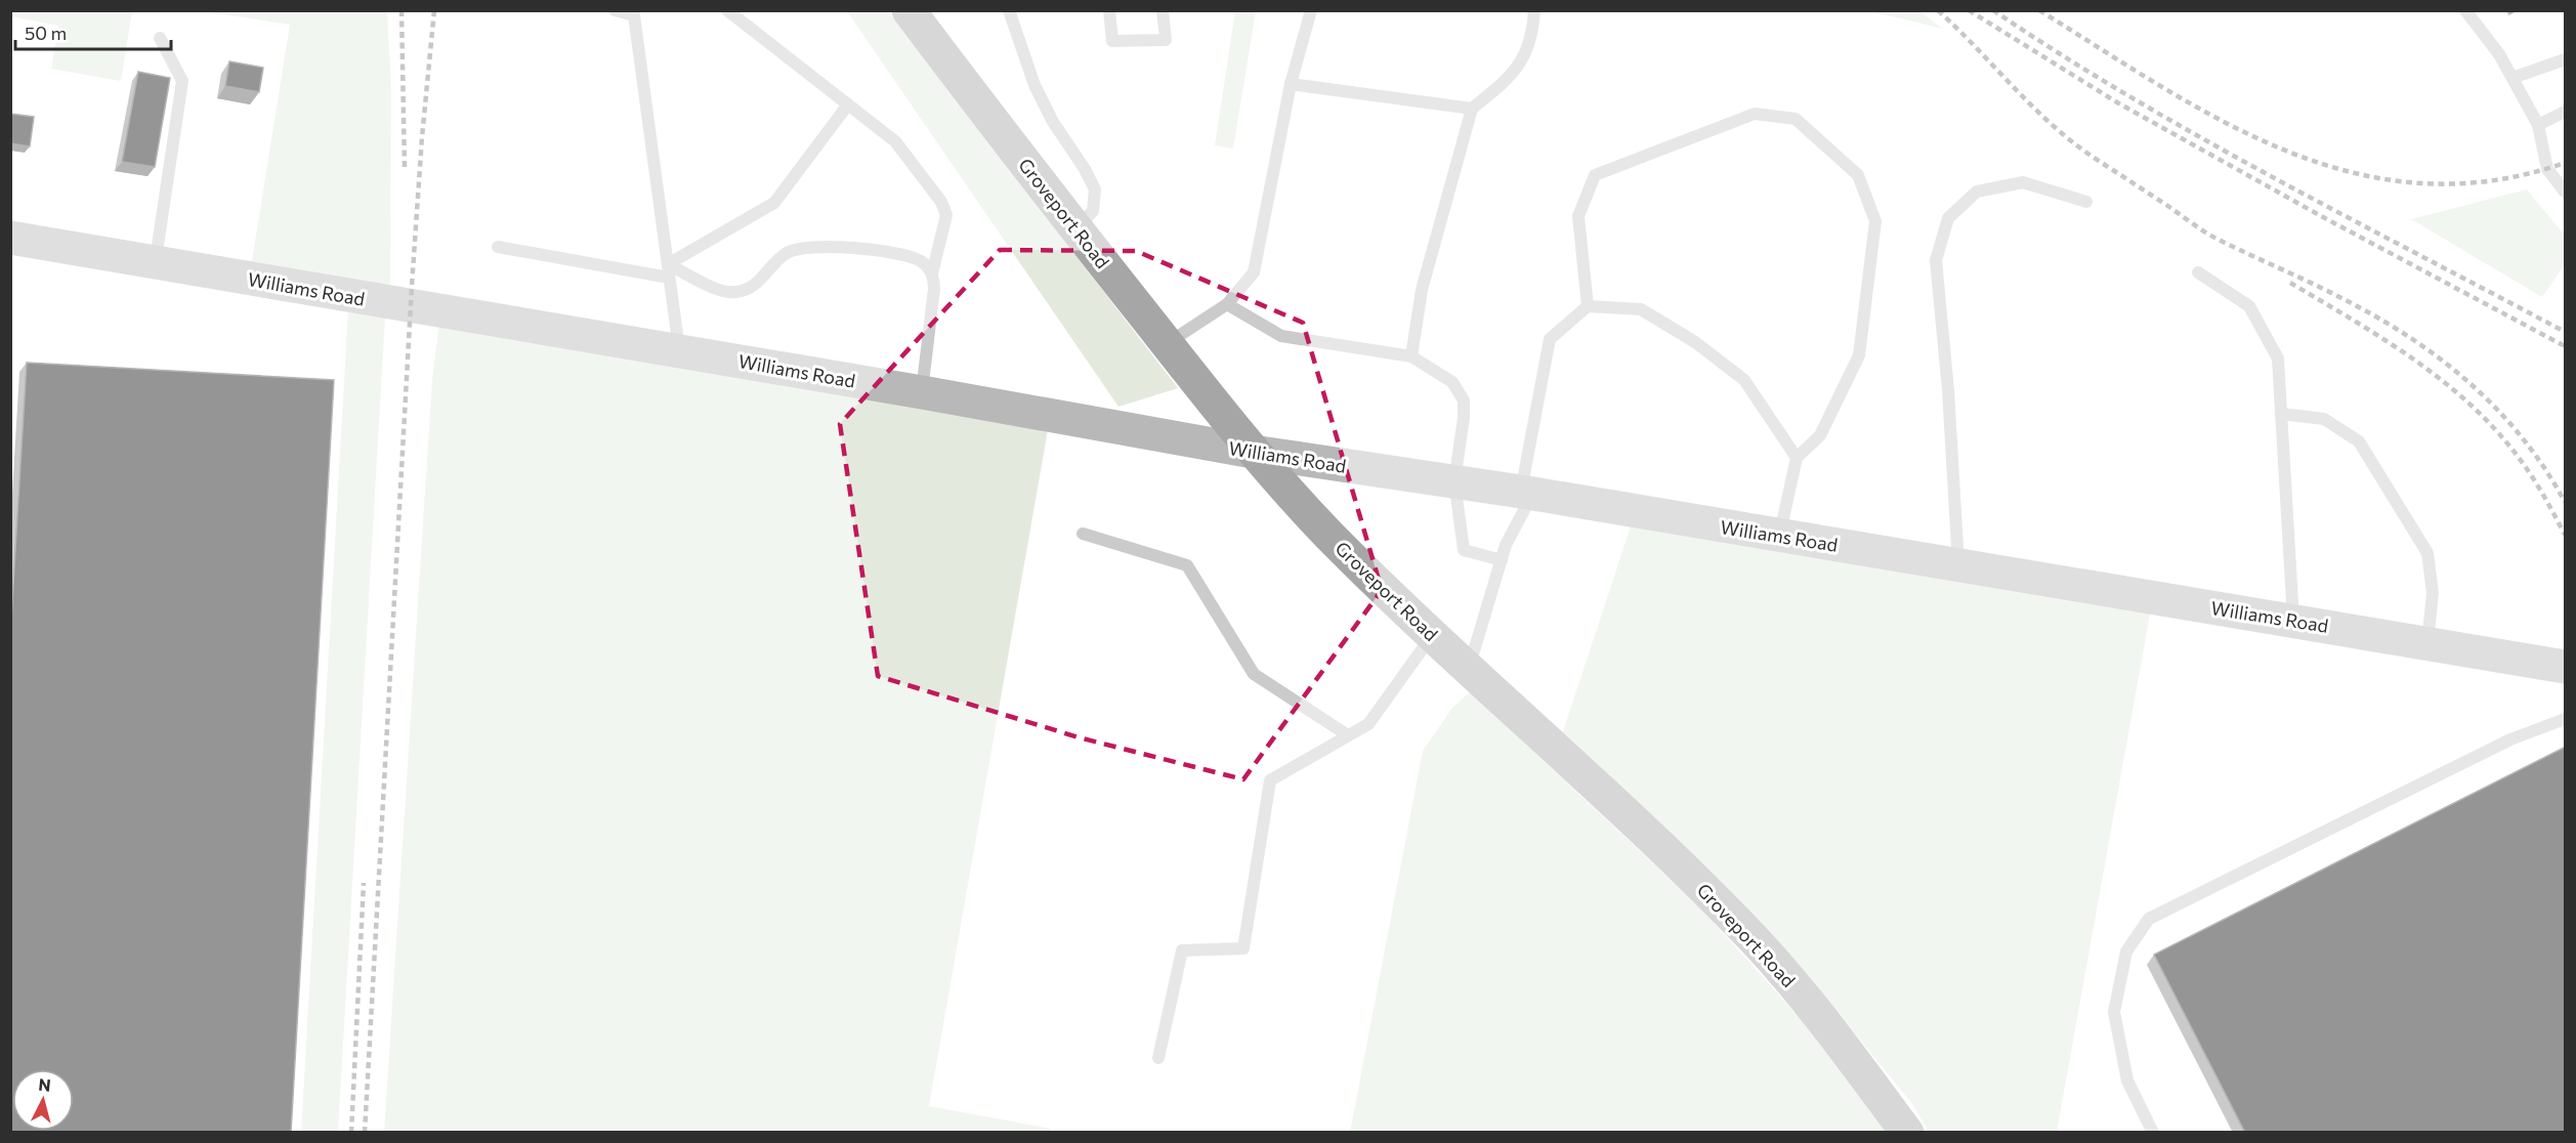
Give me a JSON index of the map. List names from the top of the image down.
{
  "streets": {
    "main road": ["Groveport Road", "Williams Road"]
  },
  "crossings": [
    ["Groveport Road", "Williams Road"]
  ],
  "scale_bar": "50 m",
  "north": "top"
}
